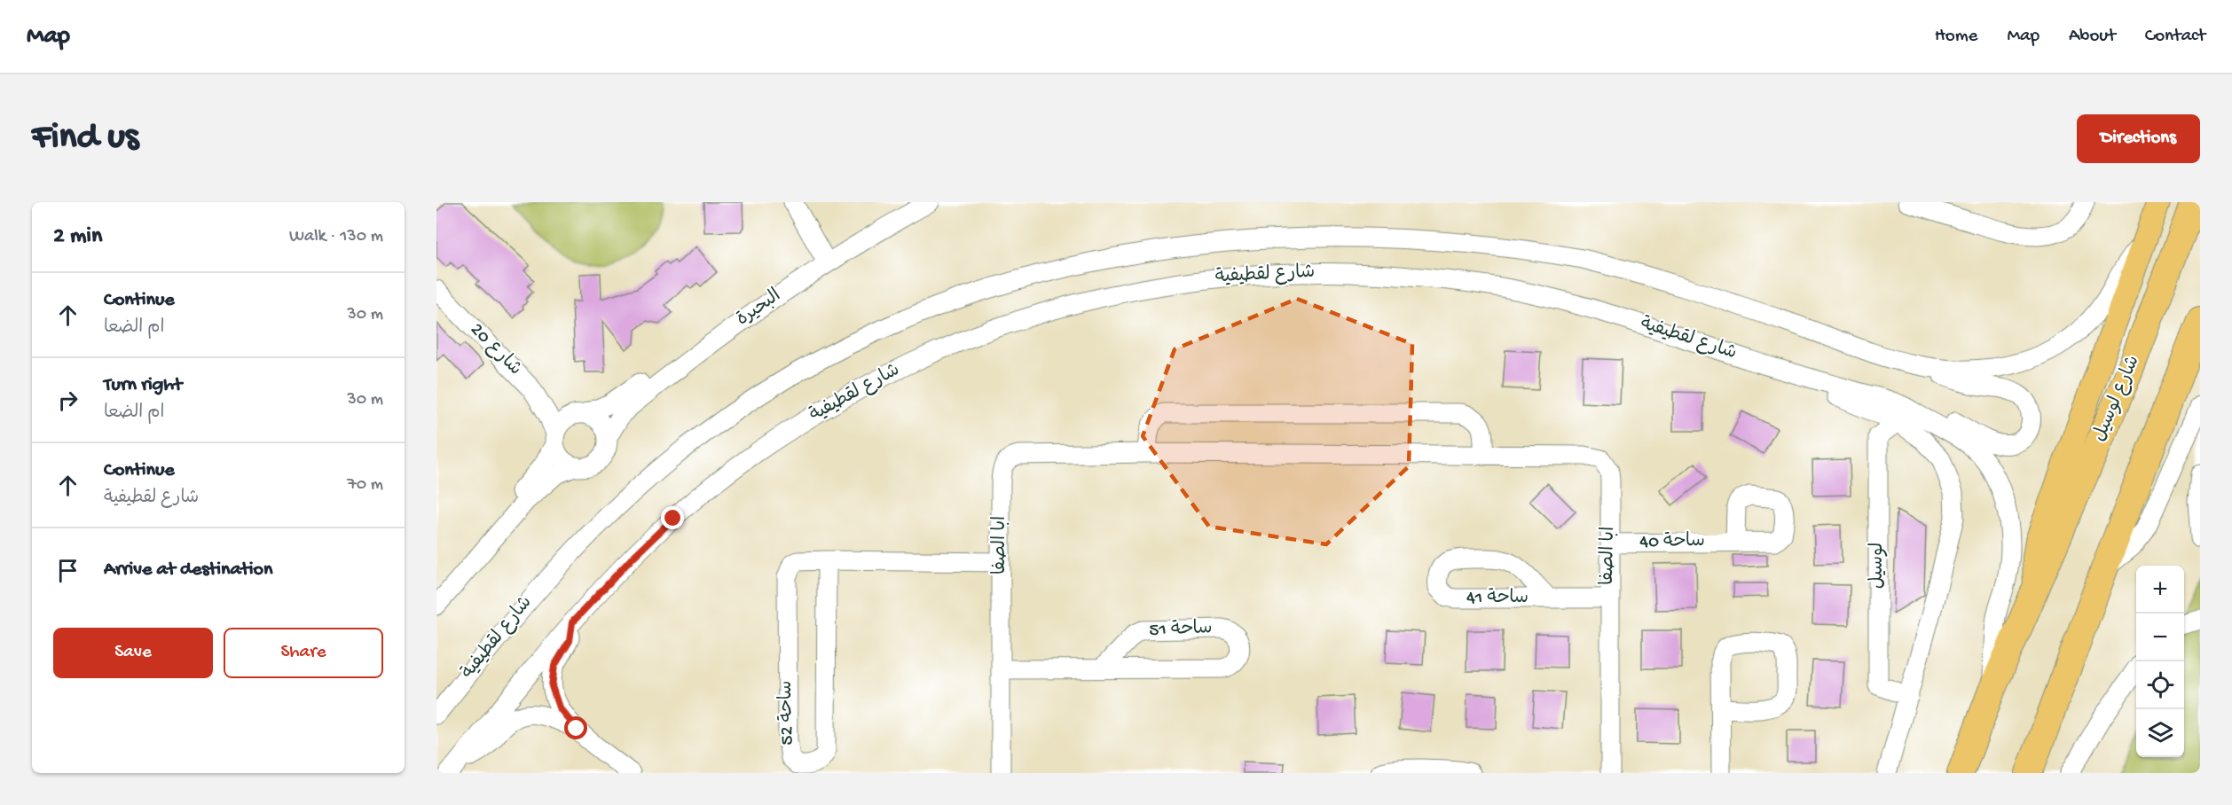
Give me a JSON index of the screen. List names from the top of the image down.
{
  "streets": {
    "highway": ["شارع لوسيل"],
    "street": [
      "شارع لقطيفية",
      "البحيرة",
      "شارع 20",
      "ساحة 40",
      "ابا الصفا",
      "لوسيل",
      "ساحة 41",
      "ساحة 51",
      "ساحة 52"
    ]
  },
  "crossings": [
    ["شارع لقطيفية", "شارع لوسيل"],
    ["شارع لقطيفية", "لوسيل"],
    ["البحيرة", "شارع 20"],
    ["ساحة 40", "ابا الصفا"],
    ["ابا الصفا", "ساحة 41"],
    ["ابا الصفا", "ساحة 51"],
    ["ابا الصفا", "ساحة 52"]
  ],
  "page": {
    "header": "Map",
    "nav": [
      "Home",
      "Map",
      "About",
      "Contact"
    ],
    "buttons": [
      "Directions",
      ["Save", "Share"]
    ],
    "title": "Find us",
    "heading": ["2 min", "Walk · 130 m"],
    "list": [
      ["Continue", "ام الضعا", "30 m"],
      ["Turn right", "ام الضعا", "30 m"],
      ["Continue", "شارع لقطيفية", "70 m"],
      "Arrive at destination"
    ],
    "map_buttons": ["+", "−"]
  }
}
